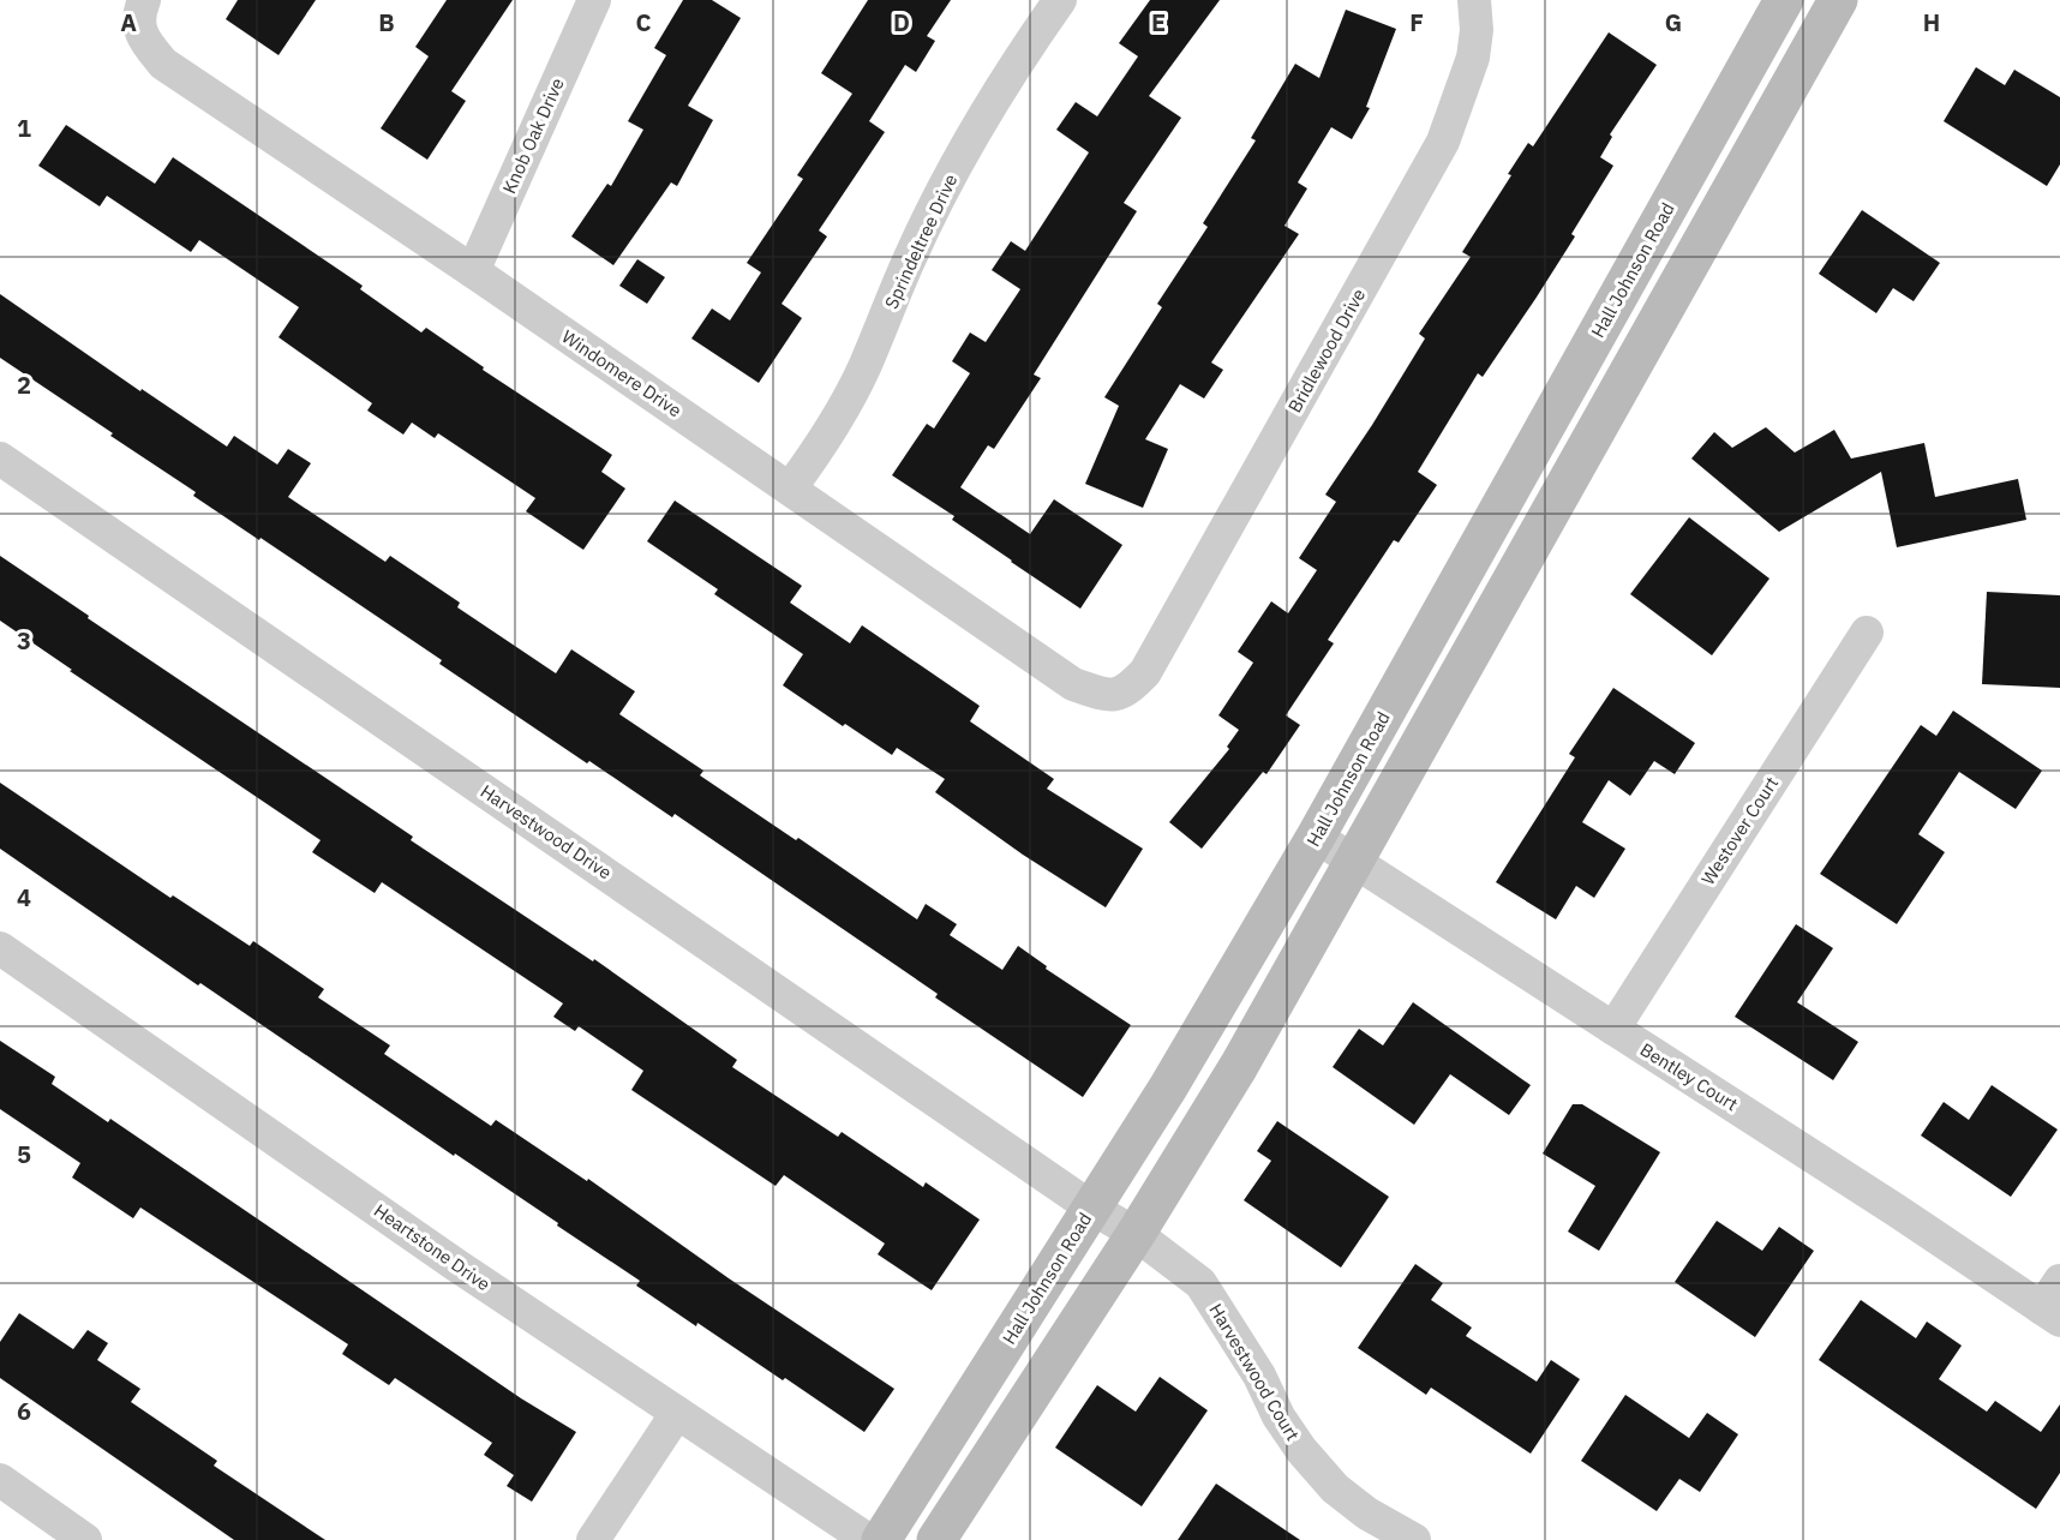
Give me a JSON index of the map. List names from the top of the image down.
{
  "streets": {
    "main road": ["Hall Johnson Road"],
    "street": [
      "Knob Oak Drive",
      "Sprindeltree Drive",
      "Bridlewood Drive",
      "Windomere Drive",
      "Westover Court",
      "Harvestwood Drive",
      "Bentley Court",
      "Heartstone Drive",
      "Harvestwood Court"
    ]
  },
  "crossings": [
    ["Knob Oak Drive", "Windomere Drive"],
    ["Sprindeltree Drive", "Windomere Drive"],
    ["Hall Johnson Road", "Harvestwood Drive"],
    ["Hall Johnson Road", "Bentley Court"],
    ["Hall Johnson Road", "Harvestwood Court"],
    ["Bridlewood Drive", "Windomere Drive"],
    ["Westover Court", "Bentley Court"],
    ["Harvestwood Drive", "Harvestwood Court"]
  ],
  "grid": {
    "columns": [
      "A",
      "B",
      "C",
      "D",
      "E",
      "F",
      "G",
      "H"
    ],
    "rows": [
      "1",
      "2",
      "3",
      "4",
      "5",
      "6"
    ]
  }
}
